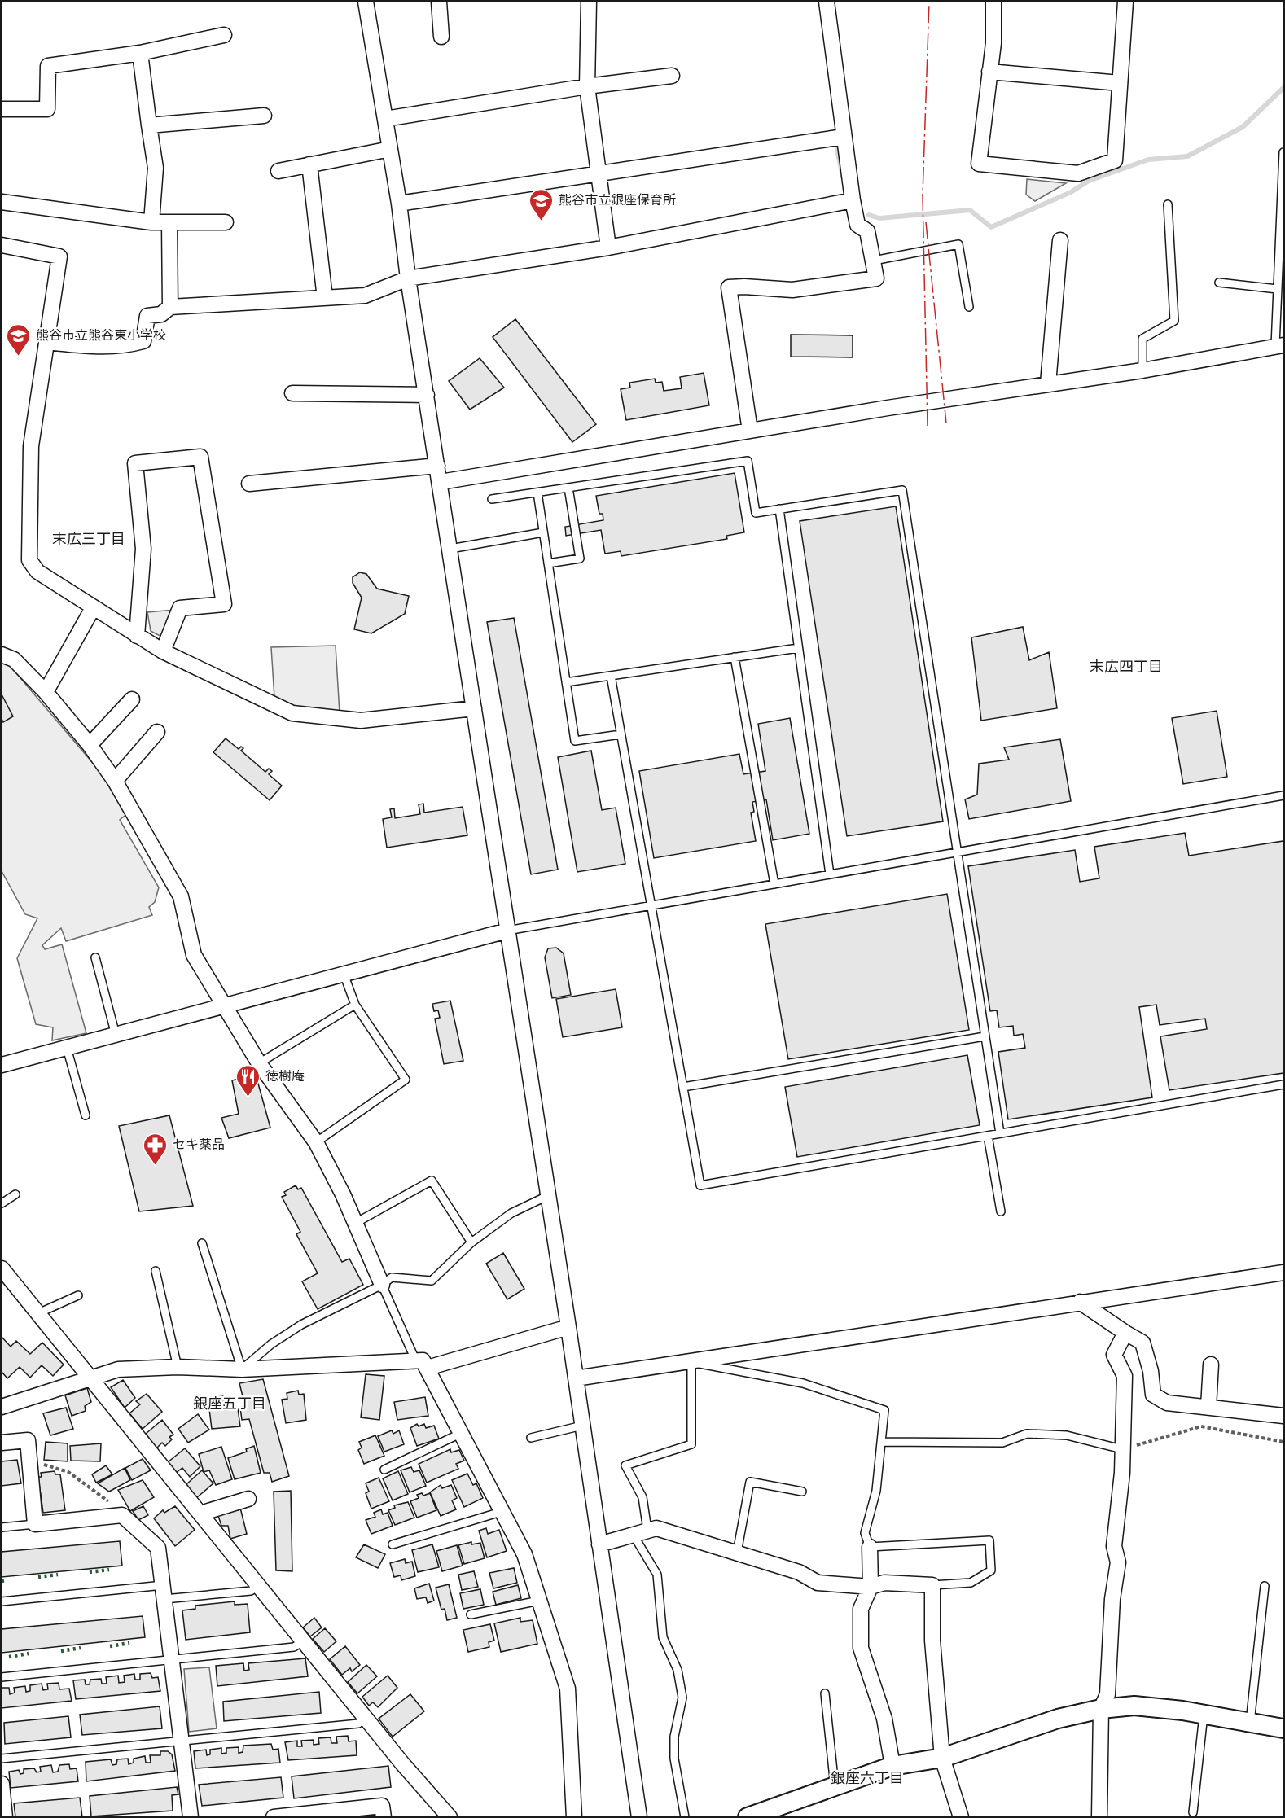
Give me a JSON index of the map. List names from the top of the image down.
{
  "districts": [
    "末広三丁目",
    "末広四丁目",
    "銀座五丁目",
    "銀座六丁目"
  ],
  "places": {
    "school or university": ["熊谷市立銀座保育所", "熊谷市立熊谷東小学校"],
    "restaurant": ["徳樹庵"],
    "pharmacy": ["セキ薬品"]
  }
}
